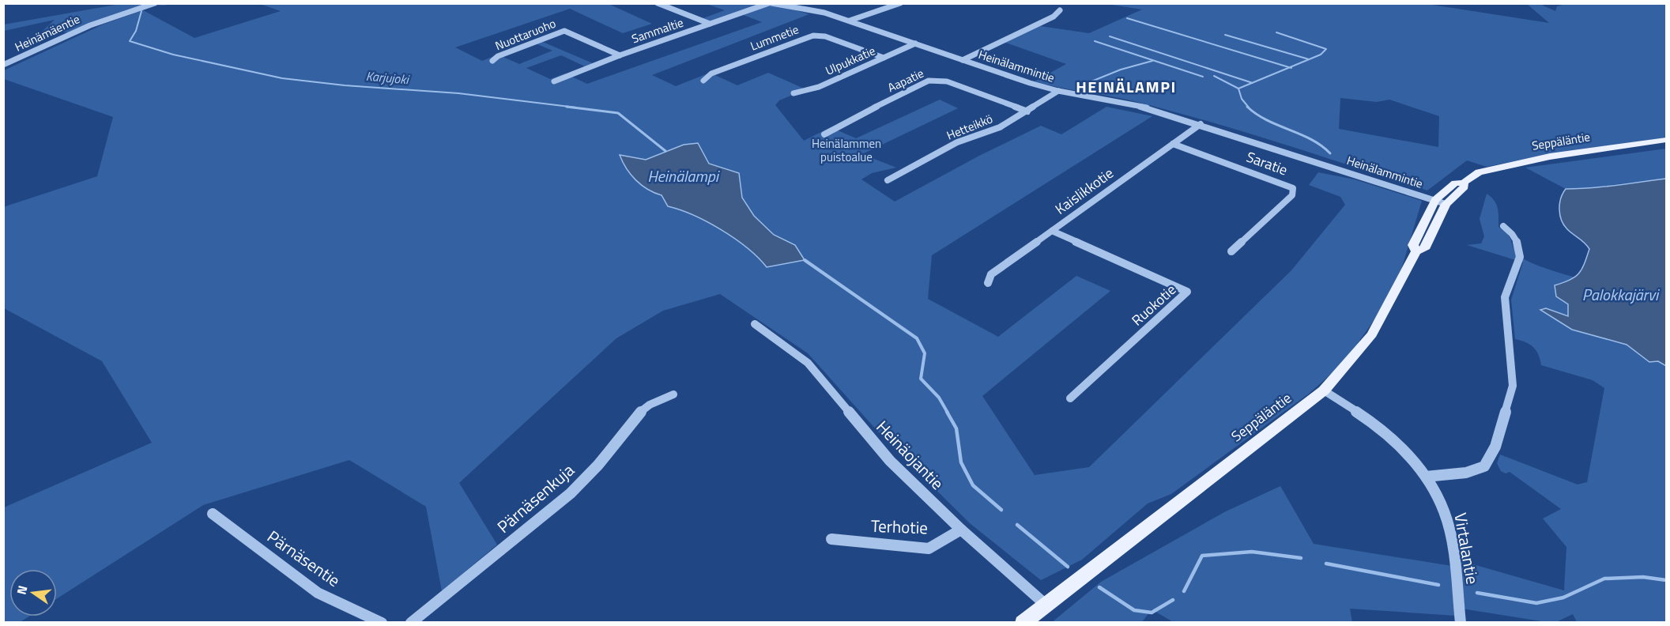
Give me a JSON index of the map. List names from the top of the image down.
{
  "streets": {
    "main road": ["Seppäläntie"],
    "street": [
      "Sammaltie",
      "Heinämäentie",
      "Nuottaruoho",
      "Lummetie",
      "Ulpukkatie",
      "Heinälammintie",
      "Aapatie",
      "Hetteikkö",
      "Saratie",
      "Kaislikkotie",
      "Ruokotie",
      "Heinäojantie",
      "Pärnäsenkuja",
      "Terhotie",
      "Virtalantie",
      "Pärnäsentie"
    ]
  },
  "crossings": [
    ["Sammaltie", "Nuottaruoho"],
    ["Sammaltie", "Heinälammintie"],
    ["Lummetie", "Ulpukkatie"],
    ["Ulpukkatie", "Heinälammintie"],
    ["Heinälammintie", "Hetteikkö"],
    ["Heinälammintie", "Seppäläntie"],
    ["Heinälammintie", "Kaislikkotie"],
    ["Aapatie", "Hetteikkö"],
    ["Seppäläntie", "Heinäojantie"],
    ["Seppäläntie", "Virtalantie"],
    ["Saratie", "Kaislikkotie"],
    ["Kaislikkotie", "Ruokotie"],
    ["Heinäojantie", "Terhotie"]
  ],
  "districts": ["HEINÄLAMPI"],
  "water": ["Karjujoki", "Heinälampi", "Palokkajärvi"],
  "parks": ["Heinälammen puistoalue"],
  "north": "left"
}
